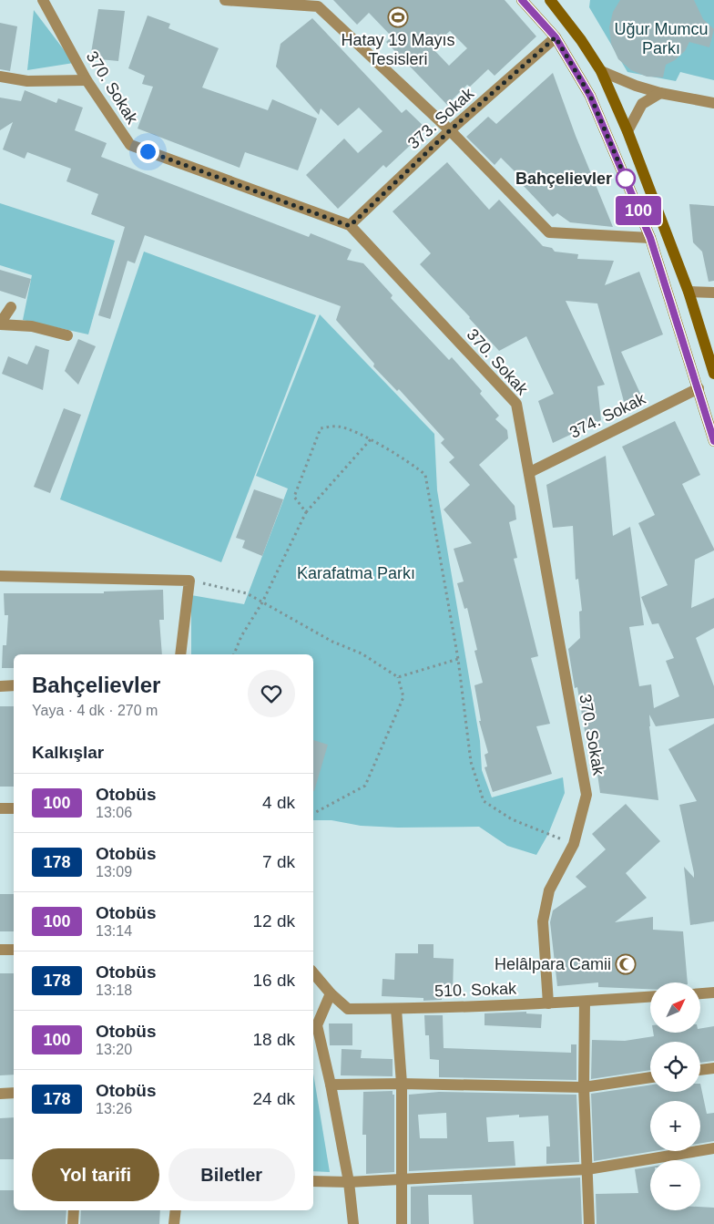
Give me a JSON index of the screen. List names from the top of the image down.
{
  "streets": {
    "street": [
      "370. Sokak",
      "373. Sokak",
      "374. Sokak",
      "510. Sokak"
    ]
  },
  "crossings": [
    ["370. Sokak", "373. Sokak"],
    ["370. Sokak", "374. Sokak"],
    ["370. Sokak", "510. Sokak"]
  ],
  "parks": ["Uğur Mumcu Parkı", "Karafatma Parkı"],
  "places": {
    "sports": ["Hatay 19 Mayıs Tesisleri"],
    "other": ["Bahçelievler"],
    "mosque": ["Helâlpara Camii"]
  },
  "lines": ["bus line 100"],
  "north": "top right",
  "page": {
    "on_map": "100",
    "heading": [
      ["Bahçelievler", "Yaya · 4 dk · 270 m"],
      "Kalkışlar"
    ],
    "list": [
      {
        "mark": "100",
        "name": "Otobüs",
        "note": "13:06",
        "value": "4 dk"
      },
      {
        "mark": "178",
        "name": "Otobüs",
        "note": "13:09",
        "value": "7 dk"
      },
      {
        "mark": "100",
        "name": "Otobüs",
        "note": "13:14",
        "value": "12 dk"
      },
      {
        "mark": "178",
        "name": "Otobüs",
        "note": "13:18",
        "value": "16 dk"
      },
      {
        "mark": "100",
        "name": "Otobüs",
        "note": "13:20",
        "value": "18 dk"
      },
      {
        "mark": "178",
        "name": "Otobüs",
        "note": "13:26",
        "value": "24 dk"
      }
    ],
    "map_buttons": ["+", "−"],
    "buttons": ["Yol tarifi", "Biletler"]
  }
}
